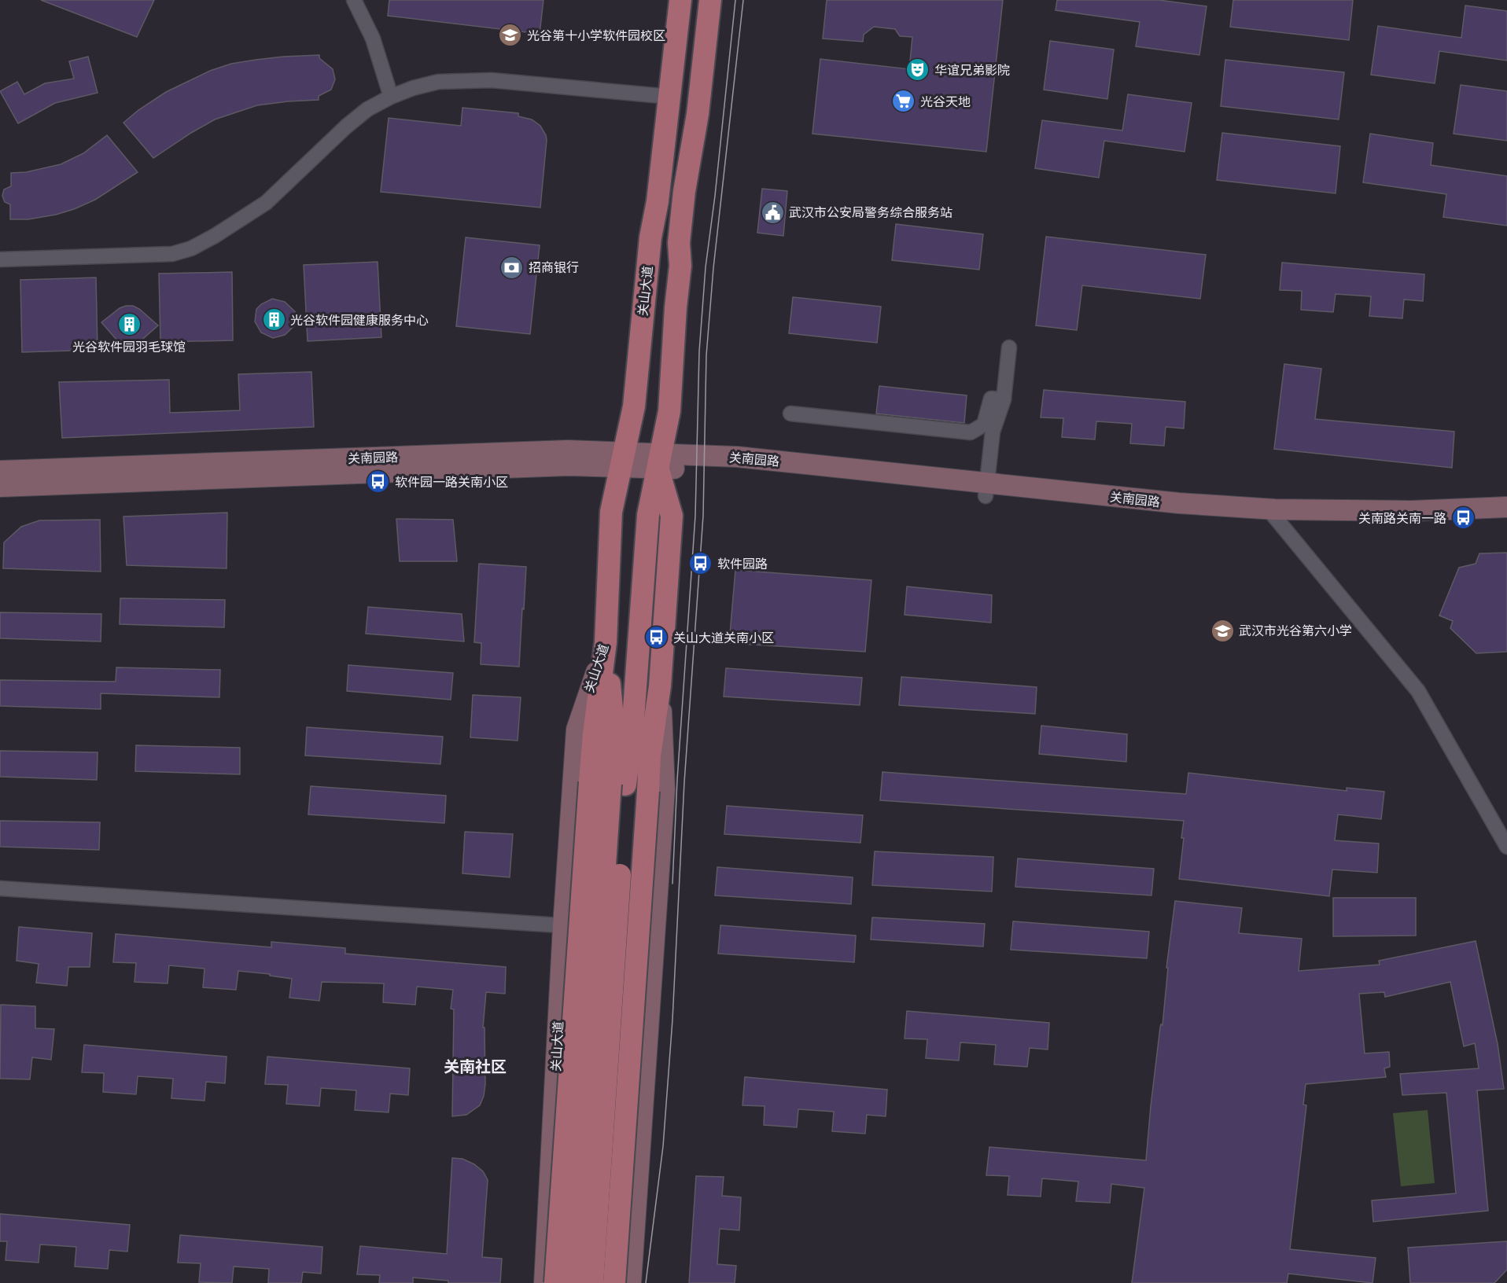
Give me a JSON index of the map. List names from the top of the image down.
{
  "streets": {
    "main road": ["关山大道", "关南园路"]
  },
  "crossings": [
    ["关山大道", "关南园路"]
  ],
  "districts": ["关南社区"],
  "places": {
    "school or university": ["光谷第十小学软件园校区", "武汉市光谷第六小学"],
    "theatre": ["华谊兄弟影院"],
    "supermarket": ["光谷天地"],
    "public building": ["武汉市公安局警务综合服务站"],
    "bank": ["招商银行"],
    "building": ["光谷软件园健康服务中心", "光谷软件园羽毛球馆"],
    "bus stop": [
      "软件园一路关南小区",
      "关南路关南一路",
      "软件园路",
      "关山大道关南小区"
    ]
  }
}
